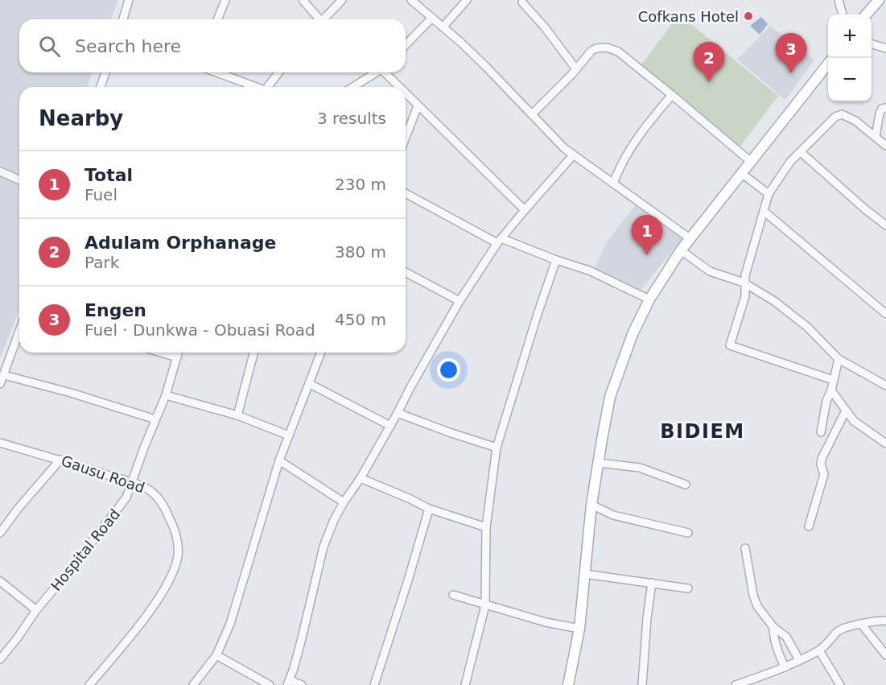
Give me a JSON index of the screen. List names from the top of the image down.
{
  "streets": {
    "street": ["Gausu Road", "Hospital Road"]
  },
  "crossings": [
    ["Gausu Road", "Hospital Road"]
  ],
  "districts": ["BIDIEM"],
  "places": ["Cofkans Hotel"],
  "page": {
    "map_buttons": ["+", "−"],
    "search": "Search here",
    "pins": ["3", "2", "1"],
    "heading": ["Nearby", "3 results"],
    "list": [
      {
        "mark": "1",
        "name": "Total",
        "note": "Fuel",
        "value": "230 m"
      },
      {
        "mark": "2",
        "name": "Adulam Orphanage",
        "note": "Park",
        "value": "380 m"
      },
      {
        "mark": "3",
        "name": "Engen",
        "note": "Fuel · Dunkwa - Obuasi Road",
        "value": "450 m"
      }
    ]
  }
}
